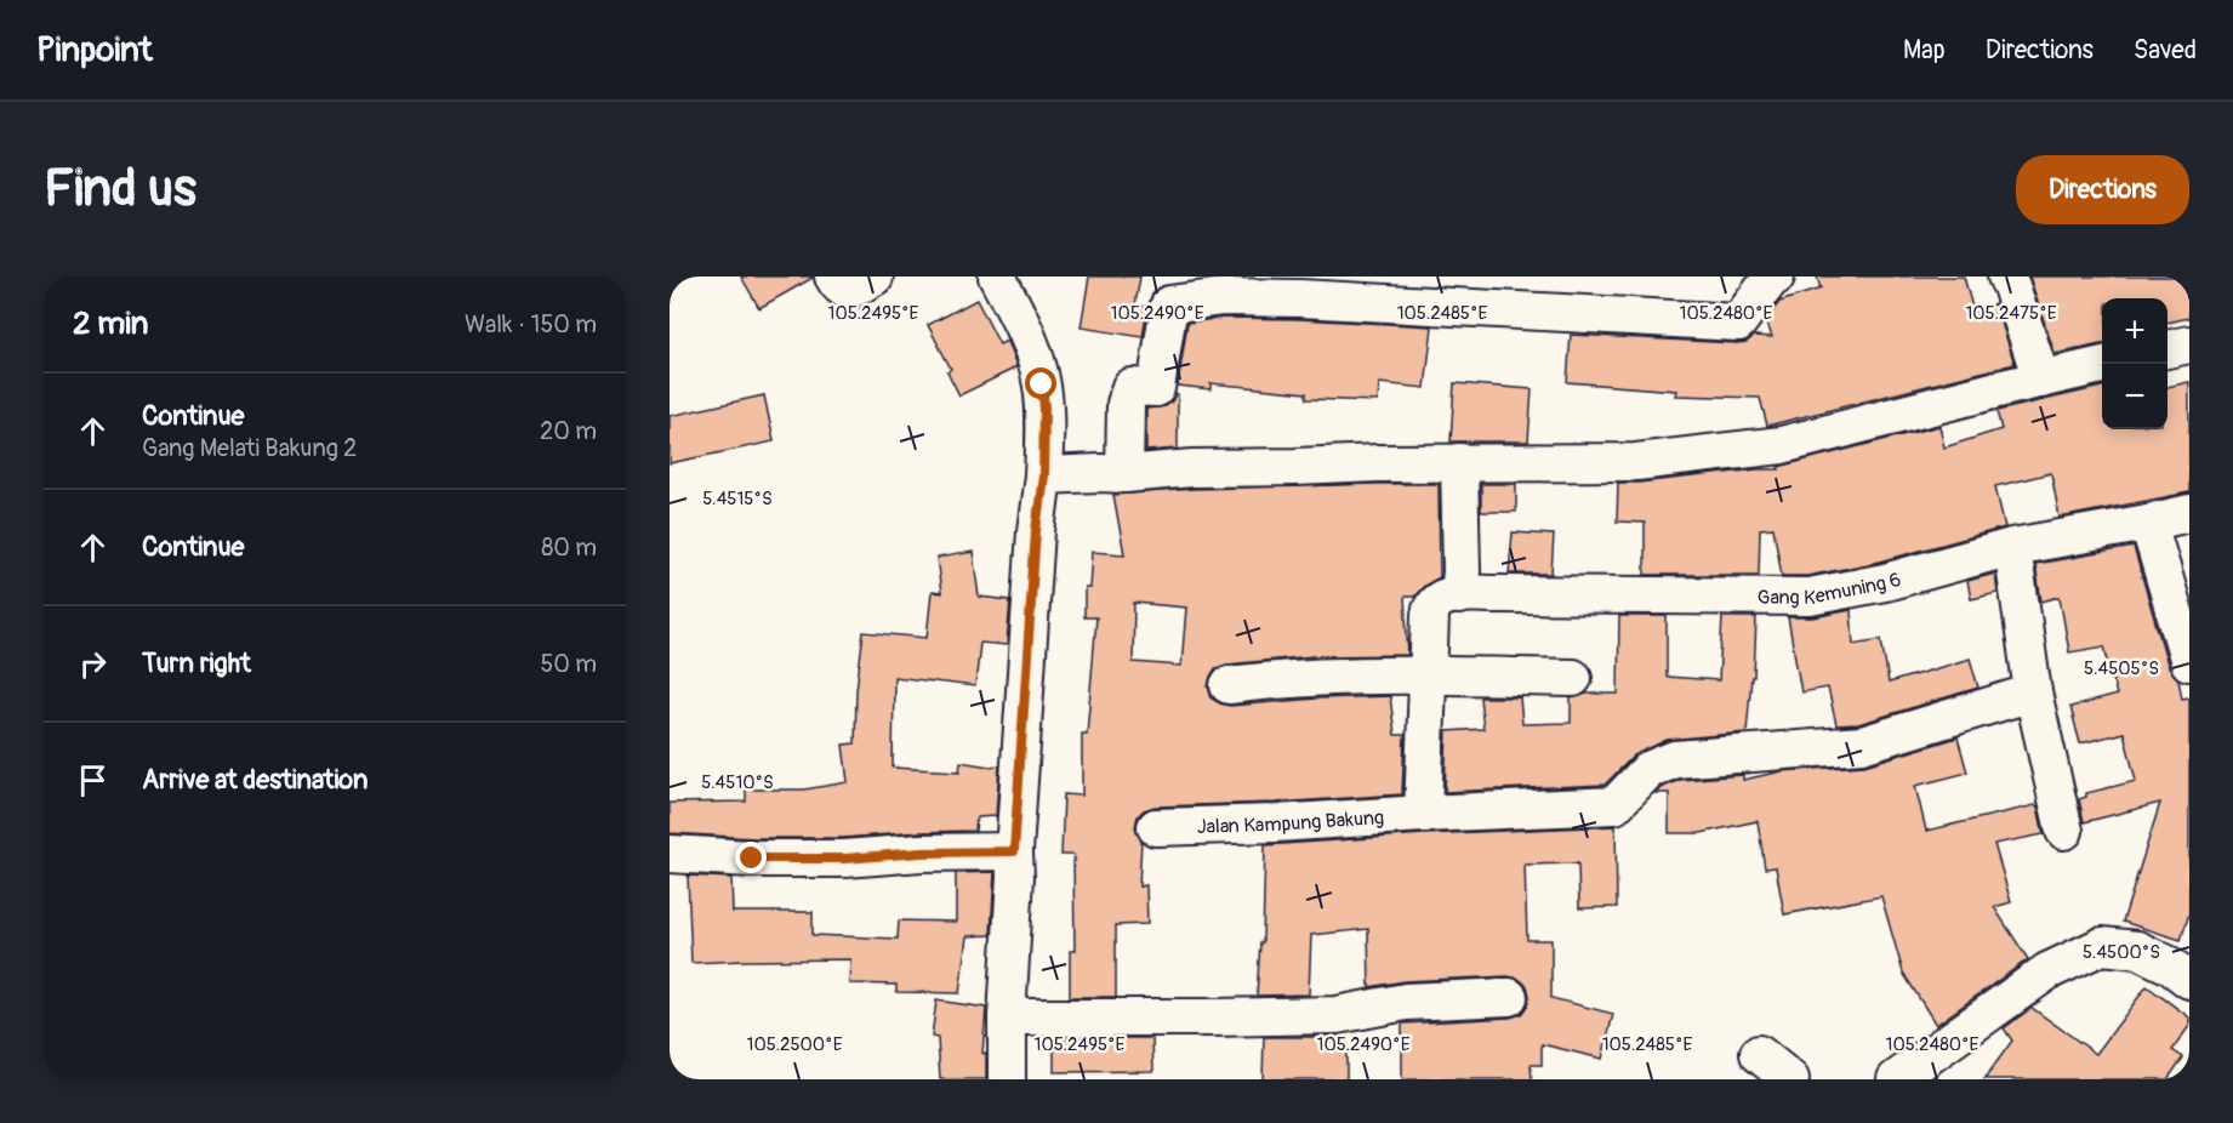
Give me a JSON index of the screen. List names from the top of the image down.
{
  "streets": {
    "street": ["Gang Kemuning 6", "Jalan Kampung Bakung"]
  },
  "page": {
    "header": "Pinpoint",
    "nav": ["Map", "Directions", "Saved"],
    "buttons": "Directions",
    "title": "Find us",
    "heading": ["2 min", "Walk · 150 m"],
    "map_buttons": ["+", "−"],
    "list": [
      ["Continue", "Gang Melati Bakung 2", "20 m"],
      ["Continue", "80 m"],
      ["Turn right", "50 m"],
      "Arrive at destination"
    ]
  },
  "coordinates": [
    "105.2495°E",
    "105.2490°E",
    "105.2485°E",
    "105.2480°E",
    "105.2475°E",
    "5.4515°S",
    "5.4505°S",
    "5.4510°S",
    "5.4500°S",
    "105.2500°E"
  ]
}
